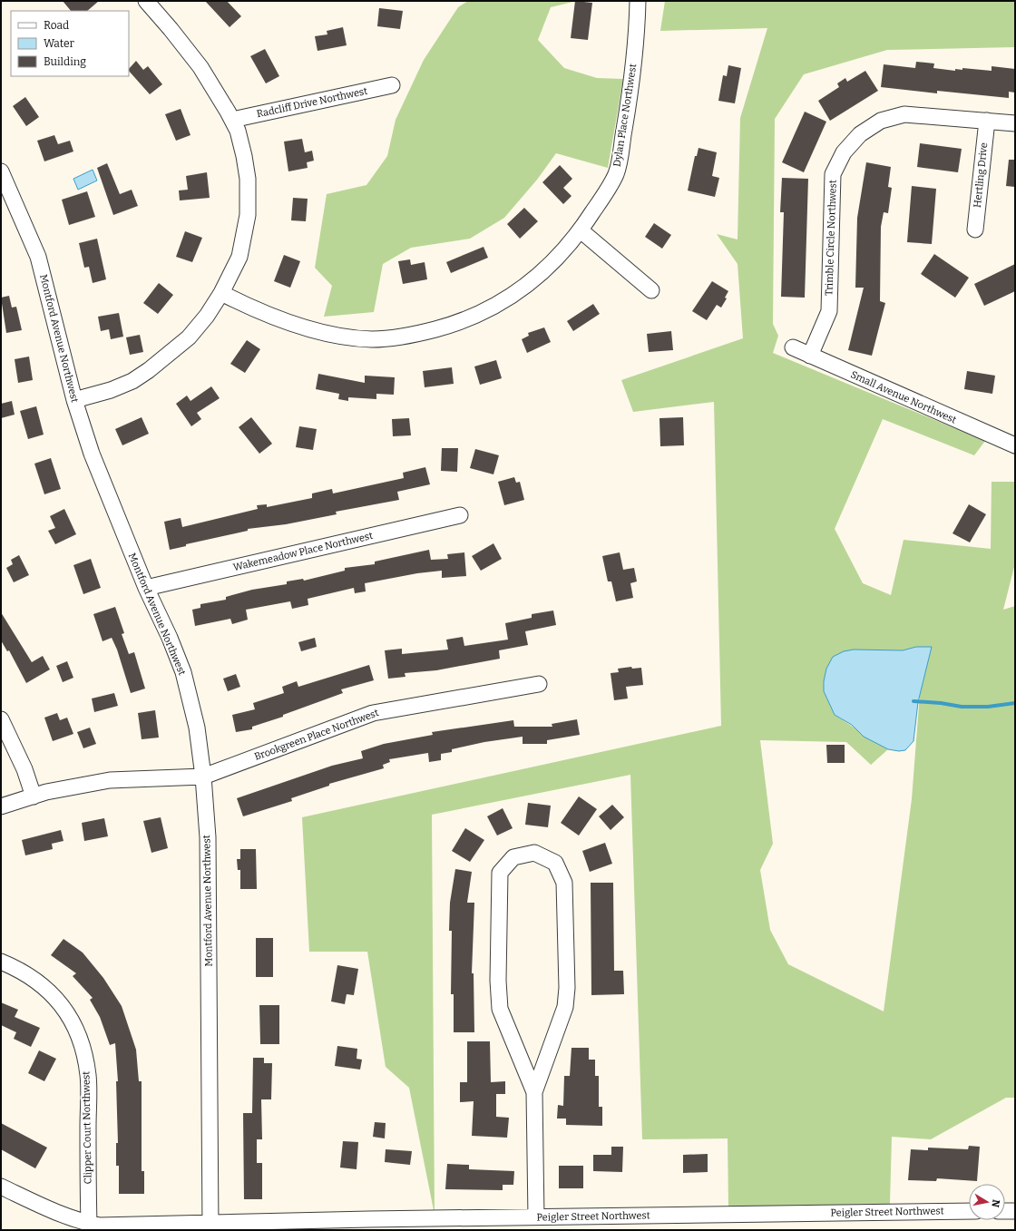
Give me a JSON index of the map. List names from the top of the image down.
{
  "streets": {
    "street": [
      "Radcliff Drive Northwest",
      "Dylan Place Northwest",
      "Hertling Drive",
      "Trimble Circle Northwest",
      "Montford Avenue Northwest",
      "Small Avenue Northwest",
      "Wakemeadow Place Northwest",
      "Brookgreen Place Northwest",
      "Clipper Court Northwest",
      "Peigler Street Northwest"
    ]
  },
  "crossings": [
    ["Hertling Drive", "Trimble Circle Northwest"],
    ["Trimble Circle Northwest", "Small Avenue Northwest"],
    ["Montford Avenue Northwest", "Wakemeadow Place Northwest"],
    ["Montford Avenue Northwest", "Brookgreen Place Northwest"],
    ["Montford Avenue Northwest", "Peigler Street Northwest"],
    ["Clipper Court Northwest", "Peigler Street Northwest"]
  ],
  "legend": ["Road", "Water", "Building"],
  "north": "right"
}
